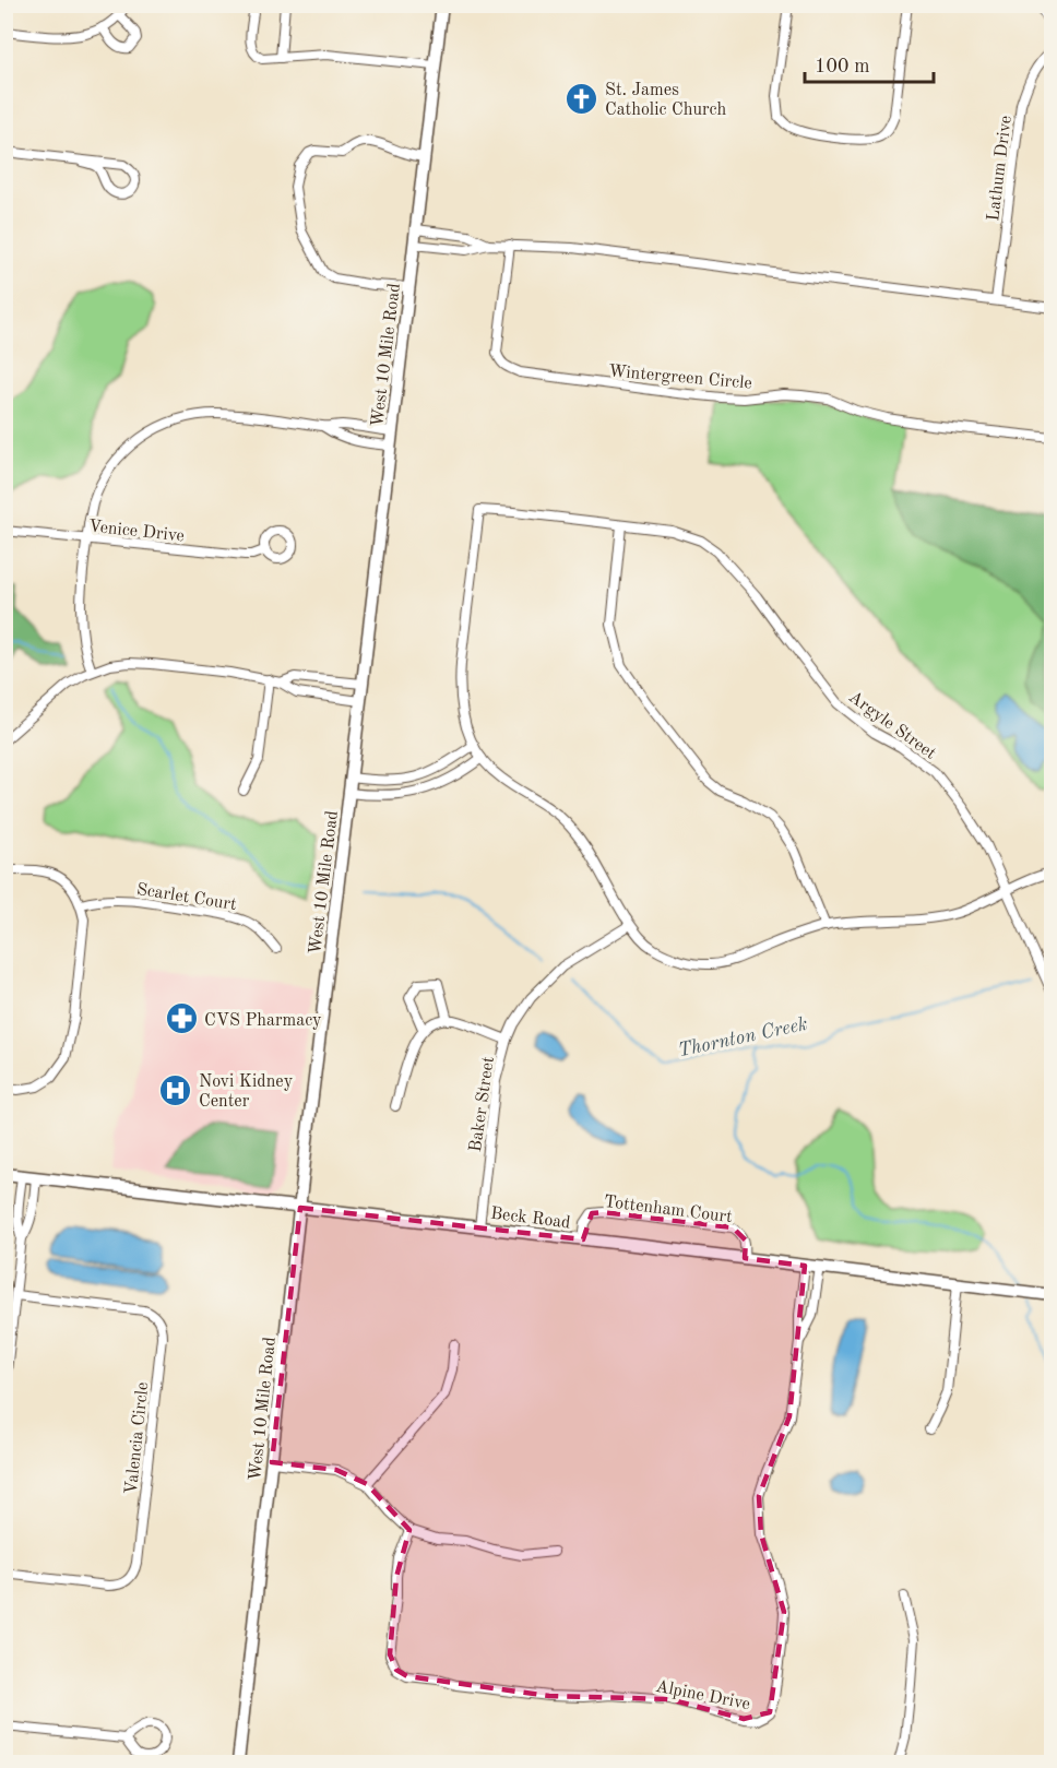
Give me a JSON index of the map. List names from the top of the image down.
{
  "streets": {
    "main road": ["West 10 Mile Road", "Beck Road"],
    "street": [
      "Lathum Drive",
      "Wintergreen Circle",
      "Venice Drive",
      "Argyle Street",
      "Scarlet Court",
      "Baker Street",
      "Tottenham Court",
      "Valencia Circle",
      "Alpine Drive"
    ]
  },
  "crossings": [
    ["West 10 Mile Road", "Beck Road"],
    ["Baker Street", "Beck Road"],
    ["Tottenham Court", "Beck Road"],
    ["Beck Road", "Alpine Drive"]
  ],
  "water": ["Thornton Creek"],
  "places": {
    "church": ["St. James Catholic Church"],
    "pharmacy": ["CVS Pharmacy"],
    "hospital": ["Novi Kidney Center"]
  },
  "scale_bar": "100 m"
}
